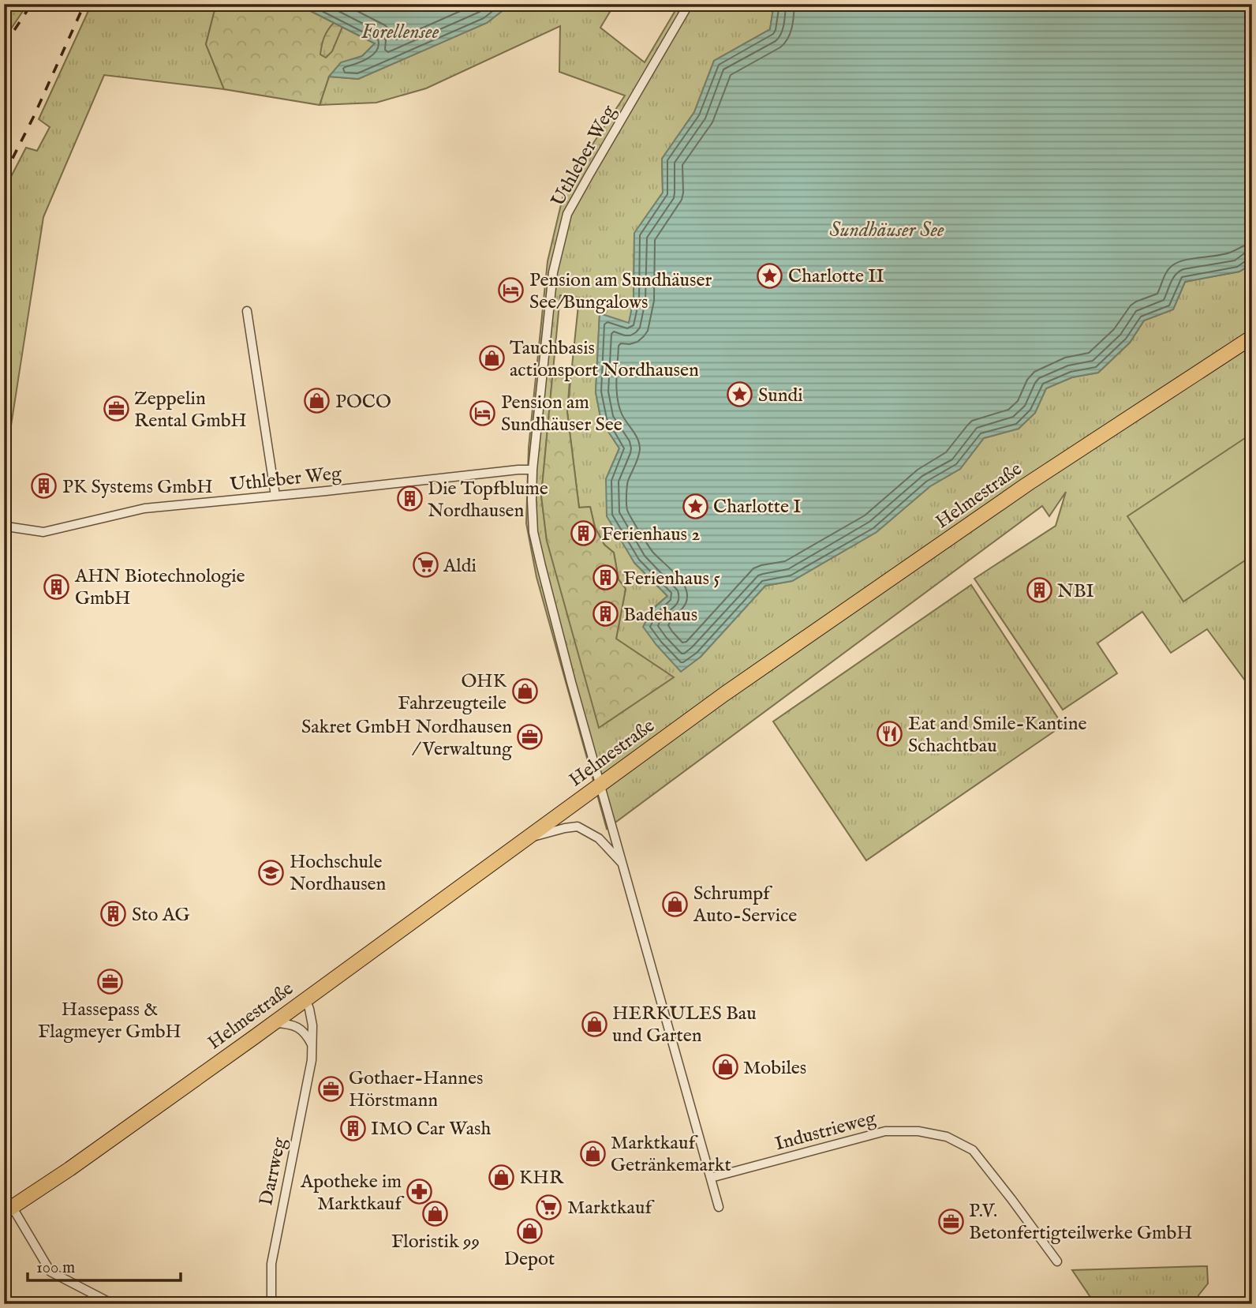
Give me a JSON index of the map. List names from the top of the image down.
{
  "streets": {
    "main road": ["Helmestraße"],
    "street": ["Uthleber Weg", "Industrieweg", "Darrweg"]
  },
  "crossings": [
    ["Uthleber Weg", "Helmestraße"],
    ["Helmestraße", "Darrweg"]
  ],
  "water": ["Forellensee", "Sundhäuser See"],
  "places": {
    "place": ["Charlotte II", "Sundi", "Charlotte I"],
    "hotel": ["Pension am Sundhäuser See/Bungalows", "Pension am Sundhäuser See"],
    "shop": [
      "Tauchbasis actionsport Nordhausen",
      "POCO",
      "OHK Fahrzeugteile",
      "Schrumpf Auto-Service",
      "HERKULES Bau und Garten",
      "Mobiles",
      "Marktkauf Getränkemarkt",
      "KHR",
      "Floristik 99",
      "Depot"
    ],
    "office": [
      "Zeppelin Rental GmbH",
      "Sakret GmbH Nordhausen / Verwaltung",
      "Hassepass & Flagmeyer GmbH",
      "Gothaer-Hannes Hörstmann",
      "P.V. Betonfertigteilwerke GmbH"
    ],
    "building": [
      "PK Systems GmbH",
      "Die Topfblume Nordhausen",
      "Ferienhaus 2",
      "Ferienhaus 5",
      "AHN Biotechnologie GmbH",
      "NBI",
      "Badehaus",
      "Sto AG",
      "IMO Car Wash"
    ],
    "supermarket": ["Aldi", "Marktkauf"],
    "restaurant": ["Eat and Smile-Kantine Schachtbau"],
    "school or university": ["Hochschule Nordhausen"],
    "pharmacy": ["Apotheke im Marktkauf"]
  },
  "scale_bar": "100 m"
}
